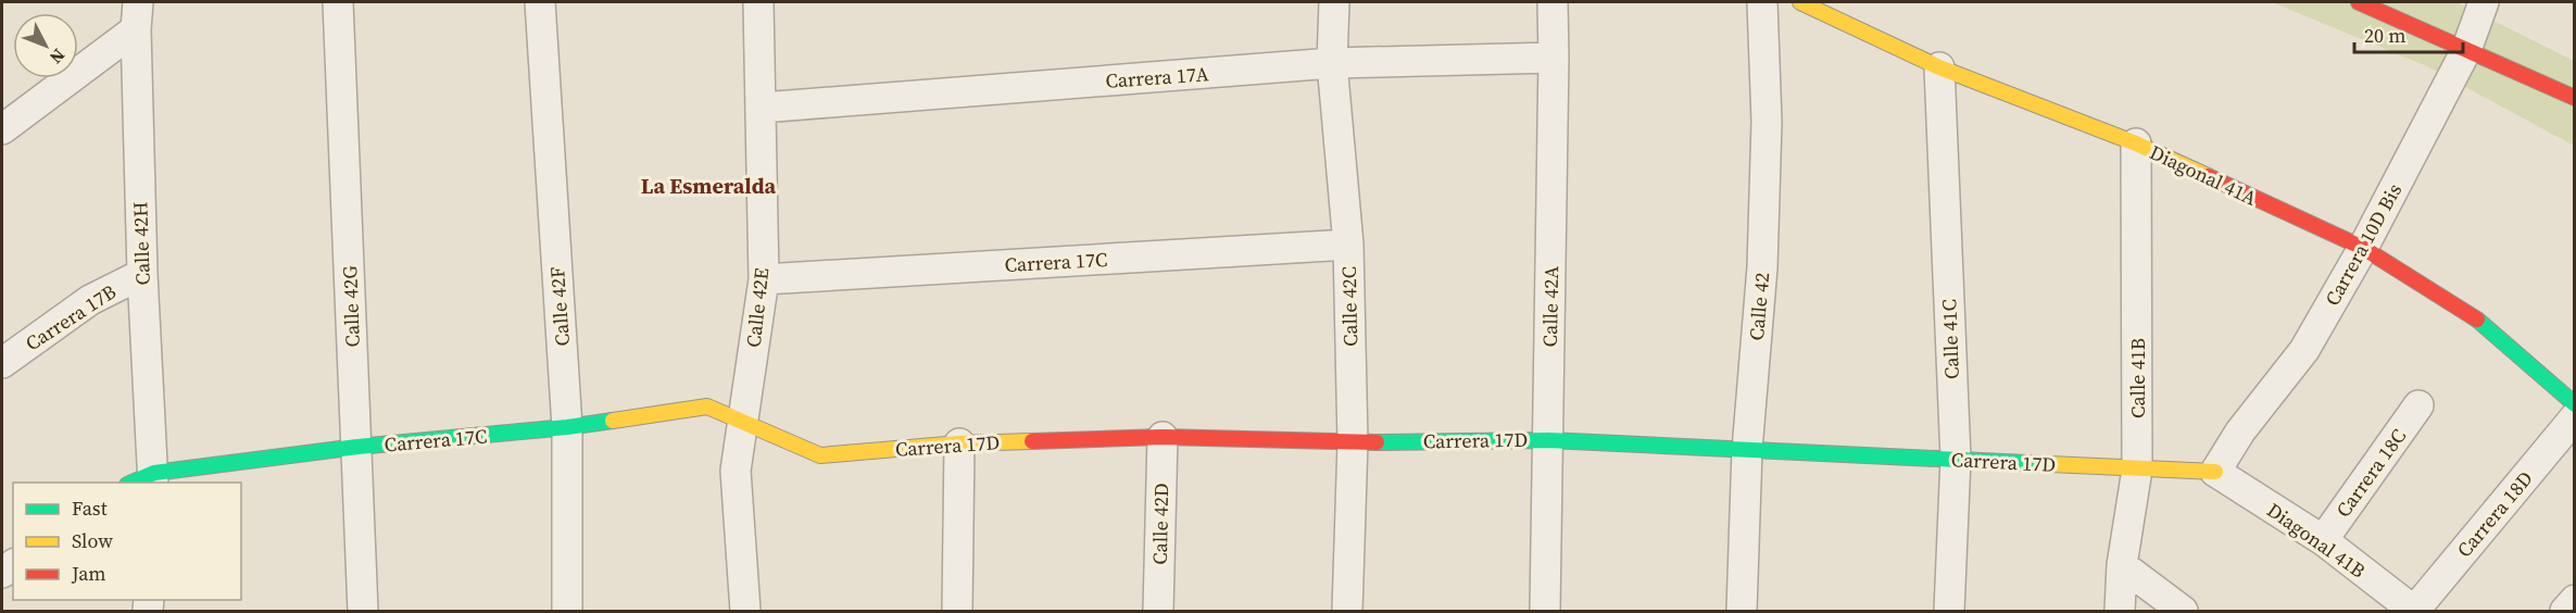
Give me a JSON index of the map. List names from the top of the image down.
{
  "streets": {
    "street": [
      "Carrera 17A",
      "Diagonal 41A",
      "Calle 42H",
      "Carrera 10D Bis",
      "Carrera 17C",
      "Calle 42G",
      "Calle 42F",
      "Calle 42C",
      "Calle 42A",
      "Calle 42",
      "Calle 42E",
      "Carrera 17B",
      "Calle 41C",
      "Calle 41B",
      "Carrera 17D",
      "Carrera 18C",
      "Carrera 18D",
      "Calle 42D",
      "Diagonal 41B"
    ]
  },
  "crossings": [
    ["Carrera 17A", "Calle 42C"],
    ["Carrera 17A", "Calle 42A"],
    ["Carrera 17A", "Calle 42E"],
    ["Diagonal 41A", "Carrera 10D Bis"],
    ["Diagonal 41A", "Calle 41C"],
    ["Diagonal 41A", "Calle 41B"],
    ["Calle 42H", "Carrera 17C"],
    ["Calle 42H", "Carrera 17B"],
    ["Carrera 10D Bis", "Carrera 17D"],
    ["Carrera 10D Bis", "Diagonal 41B"],
    ["Carrera 17C", "Calle 42G"],
    ["Carrera 17C", "Calle 42F"],
    ["Carrera 17C", "Calle 42C"],
    ["Carrera 17C", "Calle 42E"],
    ["Carrera 17C", "Carrera 17D"],
    ["Calle 42C", "Carrera 17D"],
    ["Calle 42A", "Carrera 17D"],
    ["Calle 42", "Carrera 17D"],
    ["Calle 42E", "Carrera 17D"],
    ["Calle 41C", "Carrera 17D"],
    ["Calle 41B", "Carrera 17D"],
    ["Carrera 17D", "Calle 42D"],
    ["Carrera 17D", "Diagonal 41B"],
    ["Carrera 18C", "Diagonal 41B"],
    ["Carrera 18D", "Diagonal 41B"]
  ],
  "districts": ["La Esmeralda"],
  "legend": ["Fast", "Slow", "Jam"],
  "scale_bar": "20 m",
  "north": "bottom right"
}
